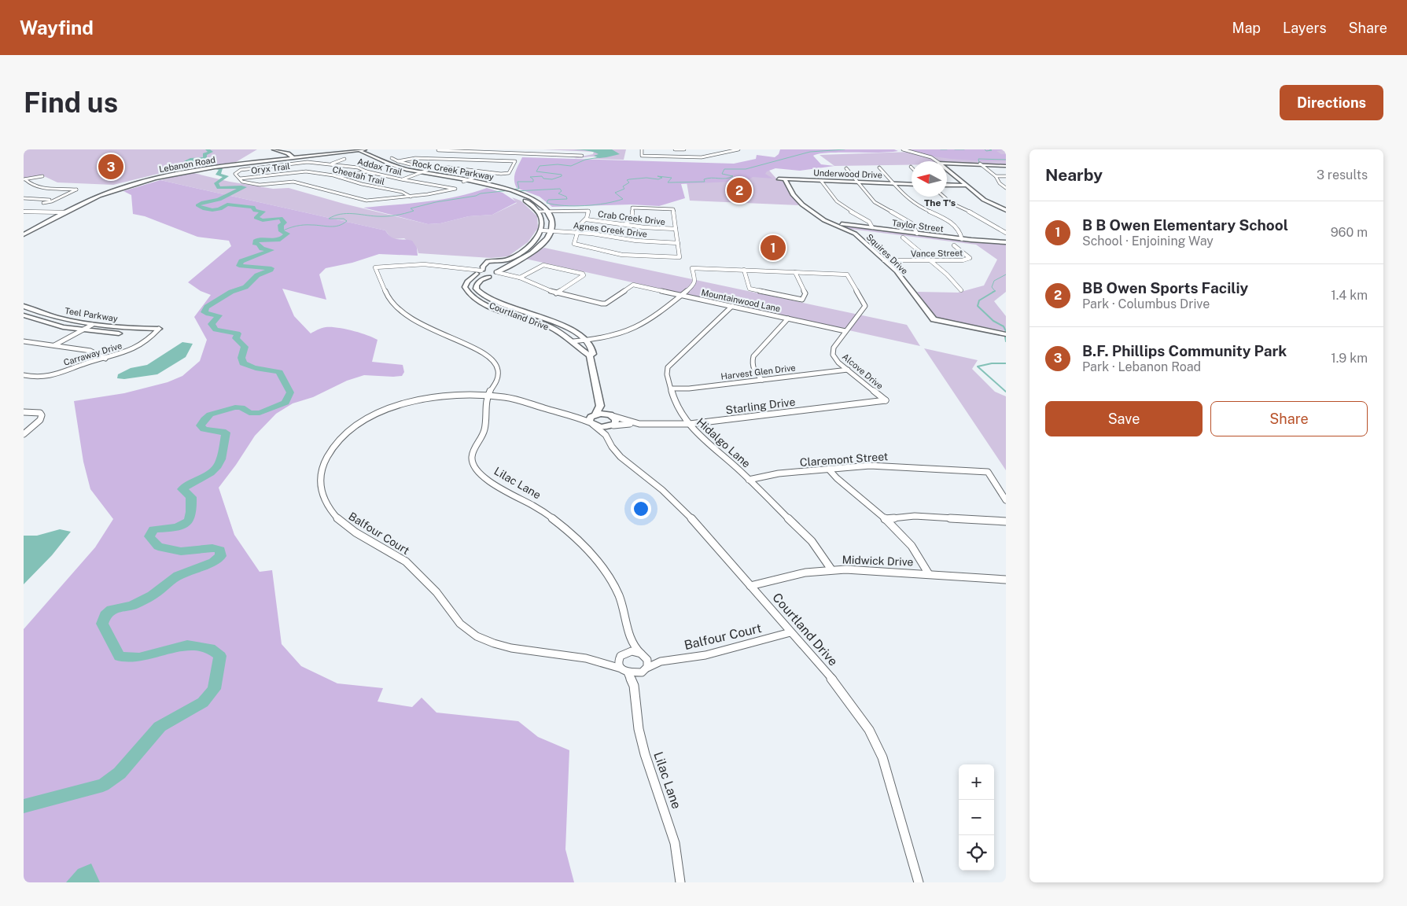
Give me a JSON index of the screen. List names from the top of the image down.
{
  "streets": {
    "street": [
      "Lebanon Road",
      "Addax Trail",
      "Oryx Trail",
      "Rock Creek Parkway",
      "Underwood Drive",
      "Cheetah Trail",
      "Crab Creek Drive",
      "Taylor Street",
      "Agnes Creek Drive",
      "Vance Street",
      "Squires Drive",
      "Mountainwood Lane",
      "Teel Parkway",
      "Courtland Drive",
      "Carraway Drive",
      "Alcove Drive",
      "Harvest Glen Drive",
      "Starling Drive",
      "Hidalgo Lane",
      "Claremont Street",
      "Lilac Lane",
      "Balfour Court",
      "Midwick Drive"
    ]
  },
  "crossings": [
    ["Lebanon Road", "Rock Creek Parkway"],
    ["Addax Trail", "Oryx Trail"],
    ["Addax Trail", "Cheetah Trail"],
    ["Oryx Trail", "Cheetah Trail"],
    ["Underwood Drive", "Squires Drive"],
    ["Taylor Street", "Squires Drive"],
    ["Vance Street", "Squires Drive"],
    ["Mountainwood Lane", "Alcove Drive"],
    ["Mountainwood Lane", "Hidalgo Lane"],
    ["Teel Parkway", "Carraway Drive"],
    ["Courtland Drive", "Lilac Lane"],
    ["Courtland Drive", "Balfour Court"],
    ["Courtland Drive", "Midwick Drive"],
    ["Alcove Drive", "Harvest Glen Drive"],
    ["Alcove Drive", "Starling Drive"],
    ["Harvest Glen Drive", "Hidalgo Lane"],
    ["Starling Drive", "Hidalgo Lane"],
    ["Hidalgo Lane", "Claremont Street"],
    ["Hidalgo Lane", "Midwick Drive"],
    ["Lilac Lane", "Balfour Court"]
  ],
  "districts": ["The T's"],
  "north": "left",
  "page": {
    "header": "Wayfind",
    "nav": ["Map", "Layers", "Share"],
    "buttons": [
      "Directions",
      ["Save", "Share"]
    ],
    "title": "Find us",
    "heading": ["Nearby", "3 results"],
    "pins": ["3", "2", "1"],
    "list": [
      {
        "mark": "1",
        "name": "B B Owen Elementary School",
        "note": "School · Enjoining Way",
        "value": "960 m"
      },
      {
        "mark": "2",
        "name": "BB Owen Sports Faciliy",
        "note": "Park · Columbus Drive",
        "value": "1.4 km"
      },
      {
        "mark": "3",
        "name": "B.F. Phillips Community Park",
        "note": "Park · Lebanon Road",
        "value": "1.9 km"
      }
    ],
    "map_buttons": ["+", "−"]
  }
}
